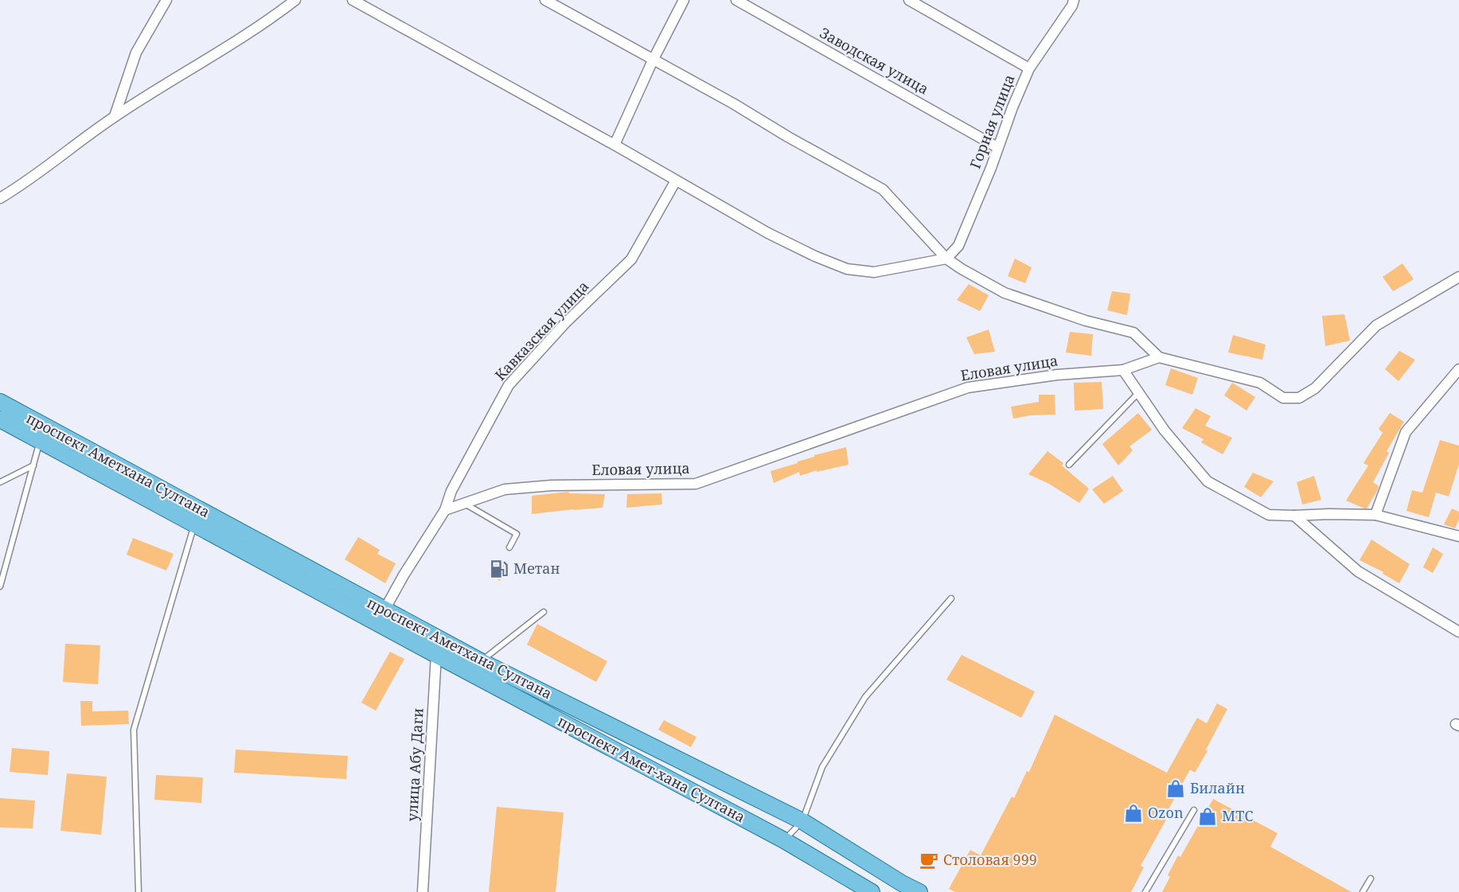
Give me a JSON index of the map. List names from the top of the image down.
{
  "streets": {
    "main road": ["проспект Аметхана Султана", "проспект Амет-хана Султана"],
    "street": [
      "Заводская улица",
      "Горная улица",
      "Кавказская улица",
      "Еловая улица",
      "улица Абу Даги"
    ]
  },
  "crossings": [
    ["Заводская улица", "Горная улица"],
    ["Кавказская улица", "Еловая улица"],
    ["Кавказская улица", "проспект Аметхана Султана"],
    ["Кавказская улица", "проспект Амет-хана Султана"],
    ["проспект Аметхана Султана", "проспект Амет-хана Султана"],
    ["улица Абу Даги", "проспект Амет-хана Султана"]
  ],
  "places": {
    "fuel station": ["Метан"],
    "shop": ["Билайн", "Ozon", "МТС"],
    "cafe": ["Столовая 999"]
  }
}
